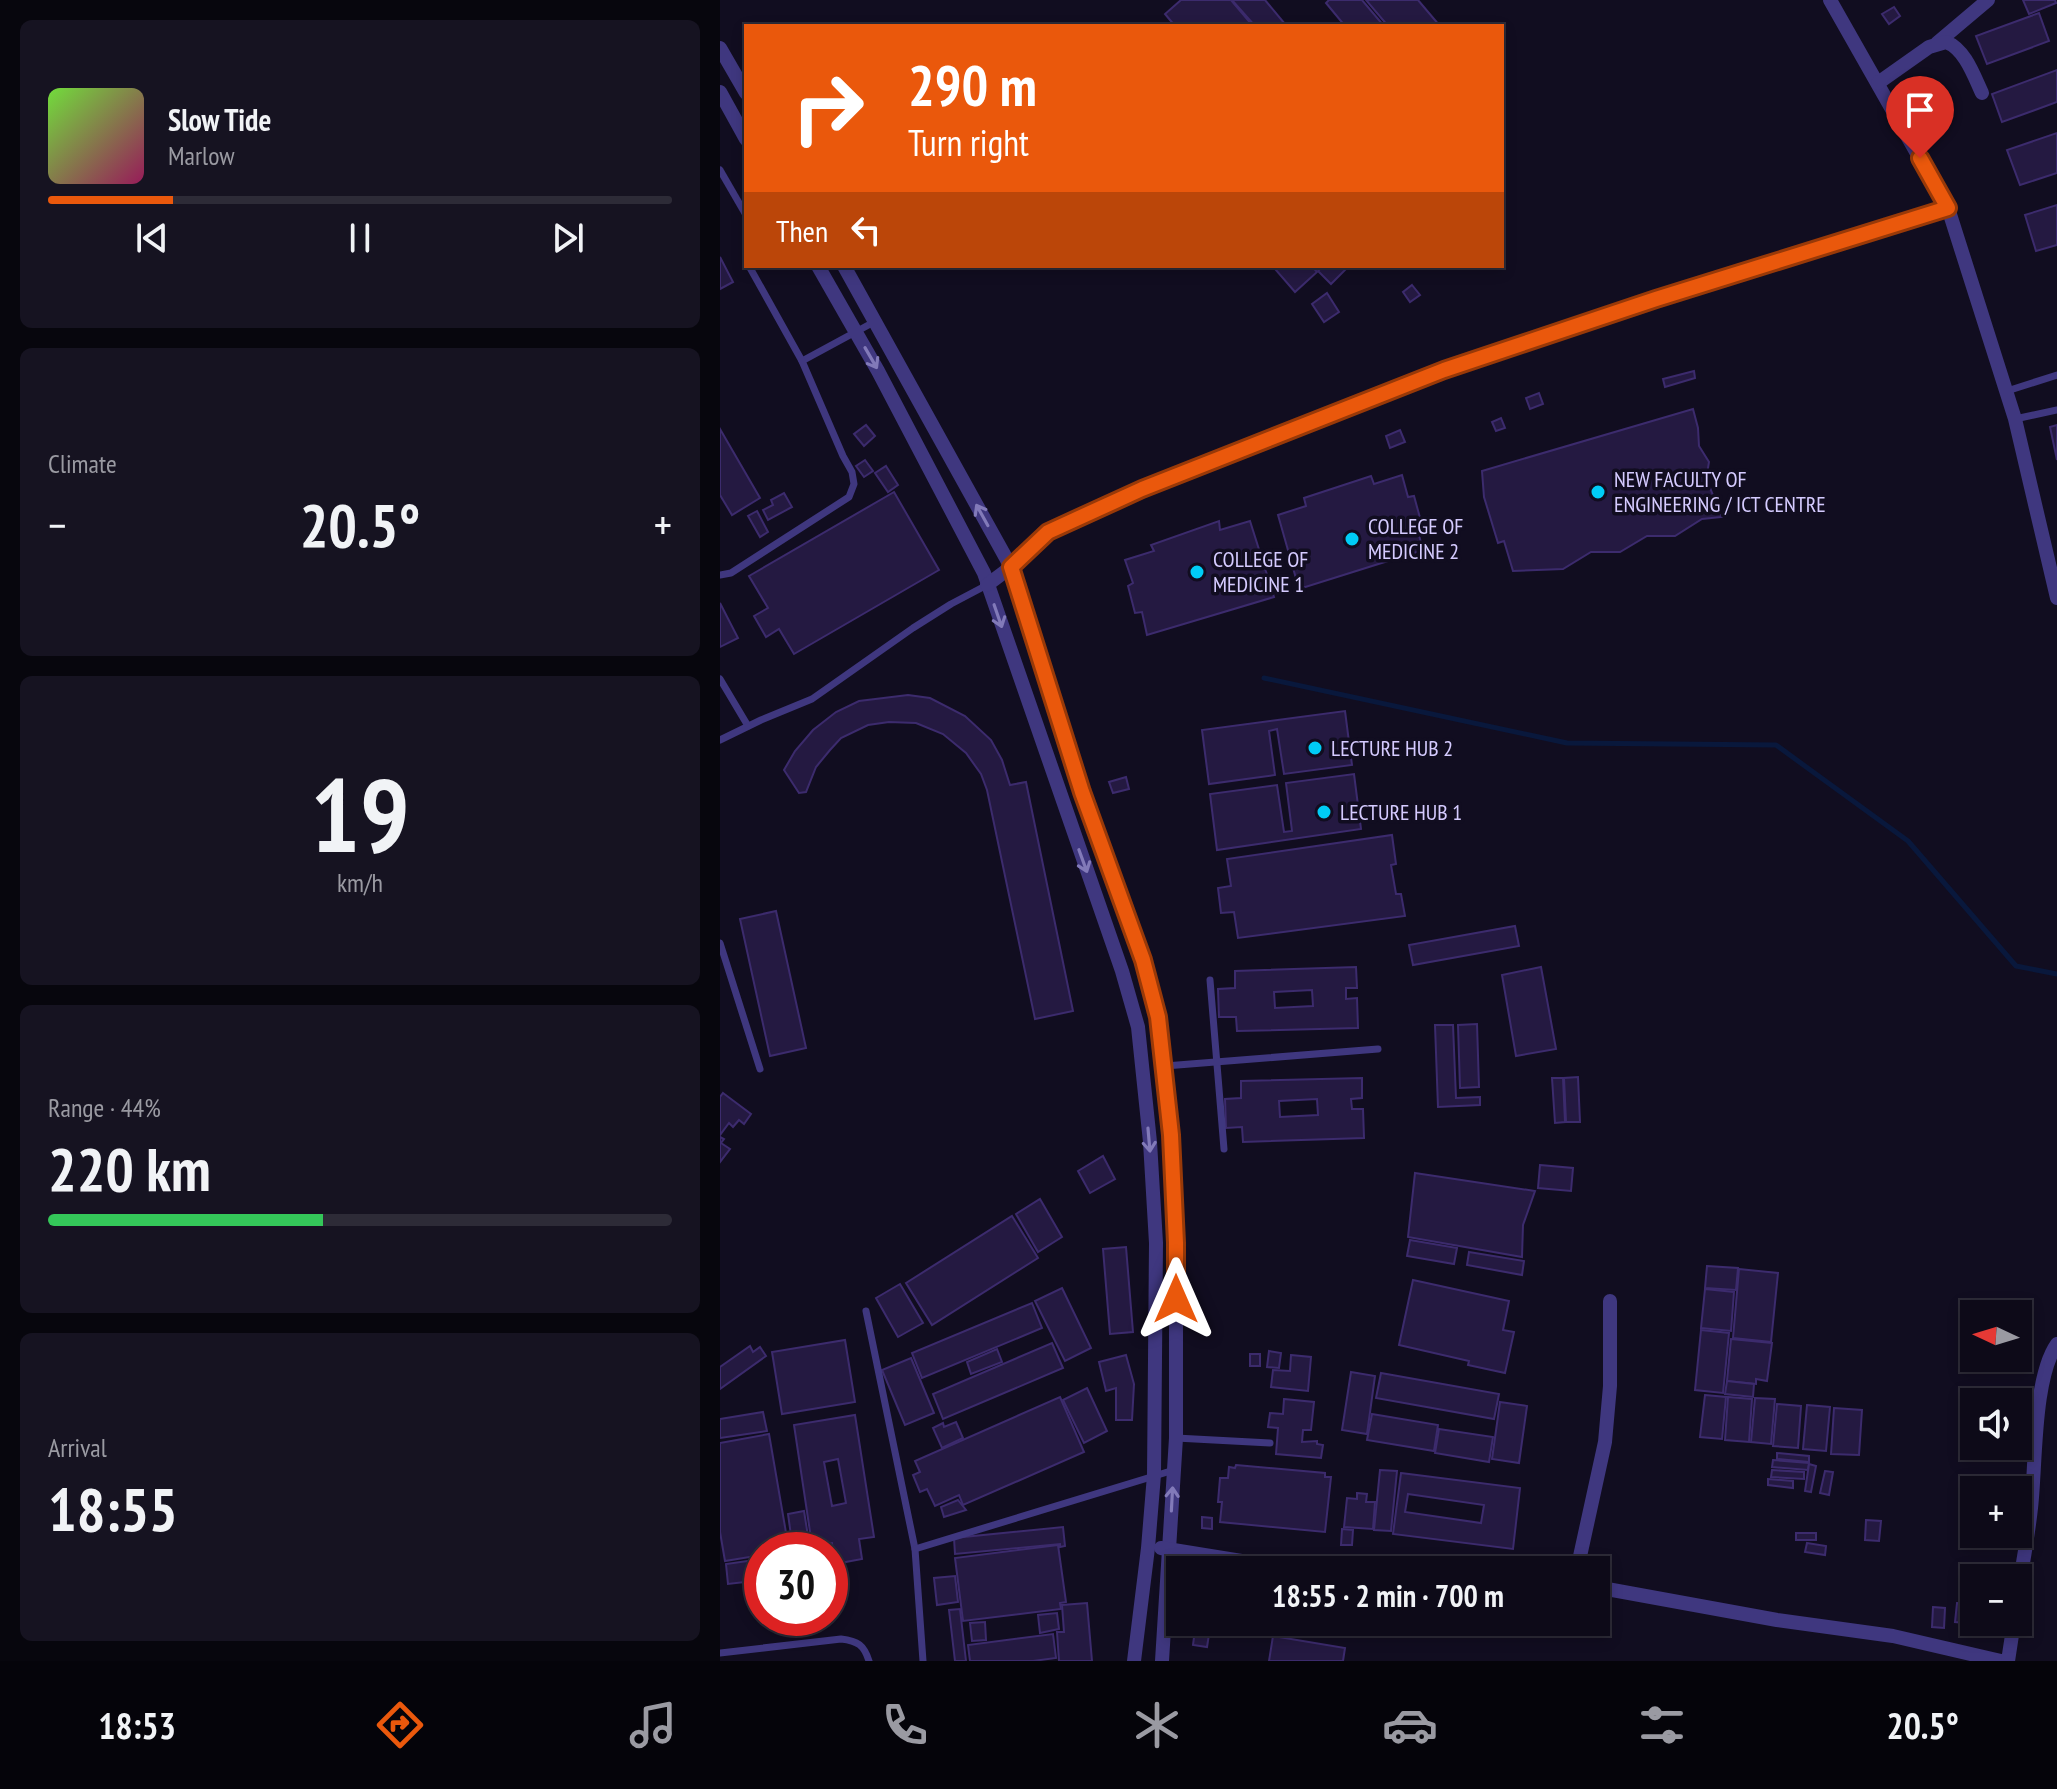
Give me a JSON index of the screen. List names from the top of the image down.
{
  "places": [
    "NEW FACULTY OF ENGINEERING / ICT CENTRE",
    "COLLEGE OF MEDICINE 2",
    "COLLEGE OF MEDICINE 1",
    "LECTURE HUB 2",
    "LECTURE HUB 1"
  ],
  "north": "left",
  "page": {
    "turn": ["290 m", "Turn right"],
    "song": ["Slow Tide", "Marlow"],
    "then": "Then",
    "tile": [
      "Climate",
      ["19", "km/h"],
      ["Range · 44%", "220 km"],
      ["Arrival", "18:55"]
    ],
    "heat": ["−", "20.5°", "+"],
    "map_buttons": ["+", "−"],
    "limit": "30",
    "trip": "18:55 · 2 min · 700 m",
    "tabs": ["18:53", "20.5°"]
  }
}
